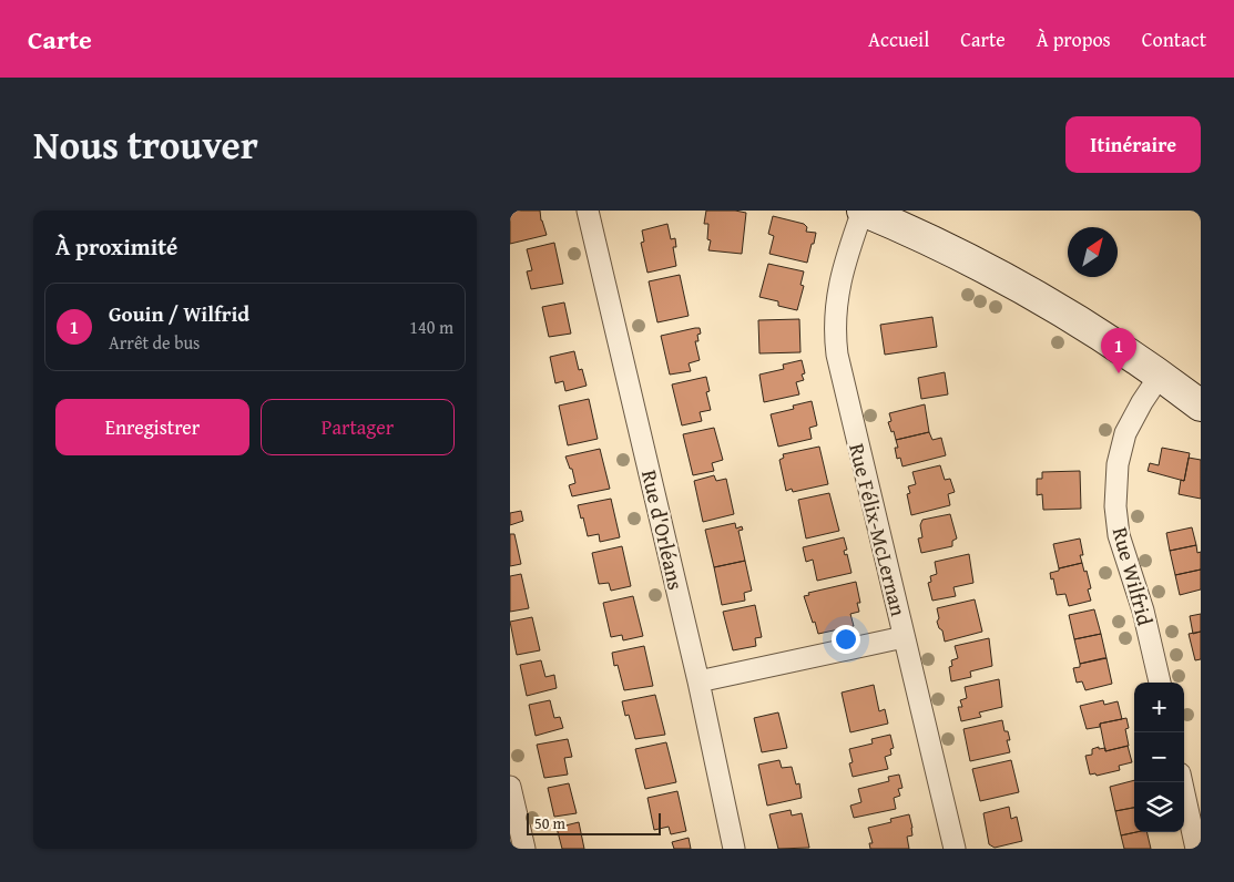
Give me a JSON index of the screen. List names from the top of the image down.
{
  "streets": {
    "street": ["Rue d'Orléans", "Rue Félix-McLernan", "Rue Wilfrid"]
  },
  "scale_bar": "50 m",
  "north": "top right",
  "page": {
    "header": "Carte",
    "nav": [
      "Accueil",
      "Carte",
      "À propos",
      "Contact"
    ],
    "title": "Nous trouver",
    "buttons": [
      "Itinéraire",
      ["Enregistrer", "Partager"]
    ],
    "heading": "À proximité",
    "list": [
      {
        "mark": "1",
        "name": "Gouin / Wilfrid",
        "note": "Arrêt de bus",
        "value": "140 m"
      }
    ],
    "pins": "1",
    "map_buttons": ["+", "−"],
    "scale": "50 m"
  }
}
